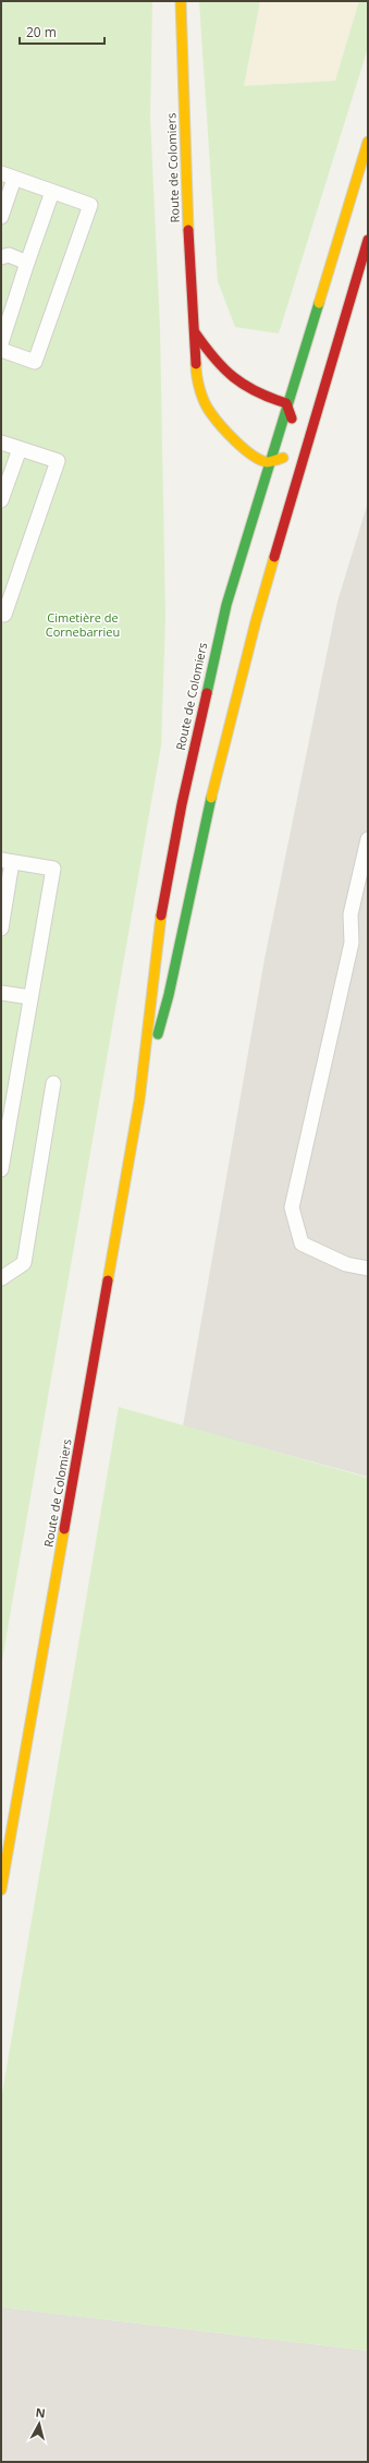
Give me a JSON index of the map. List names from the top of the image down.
{
  "streets": {
    "main road": ["Route de Colomiers"]
  },
  "parks": ["Cimetière de Cornebarrieu"],
  "scale_bar": "20 m",
  "north": "top"
}
